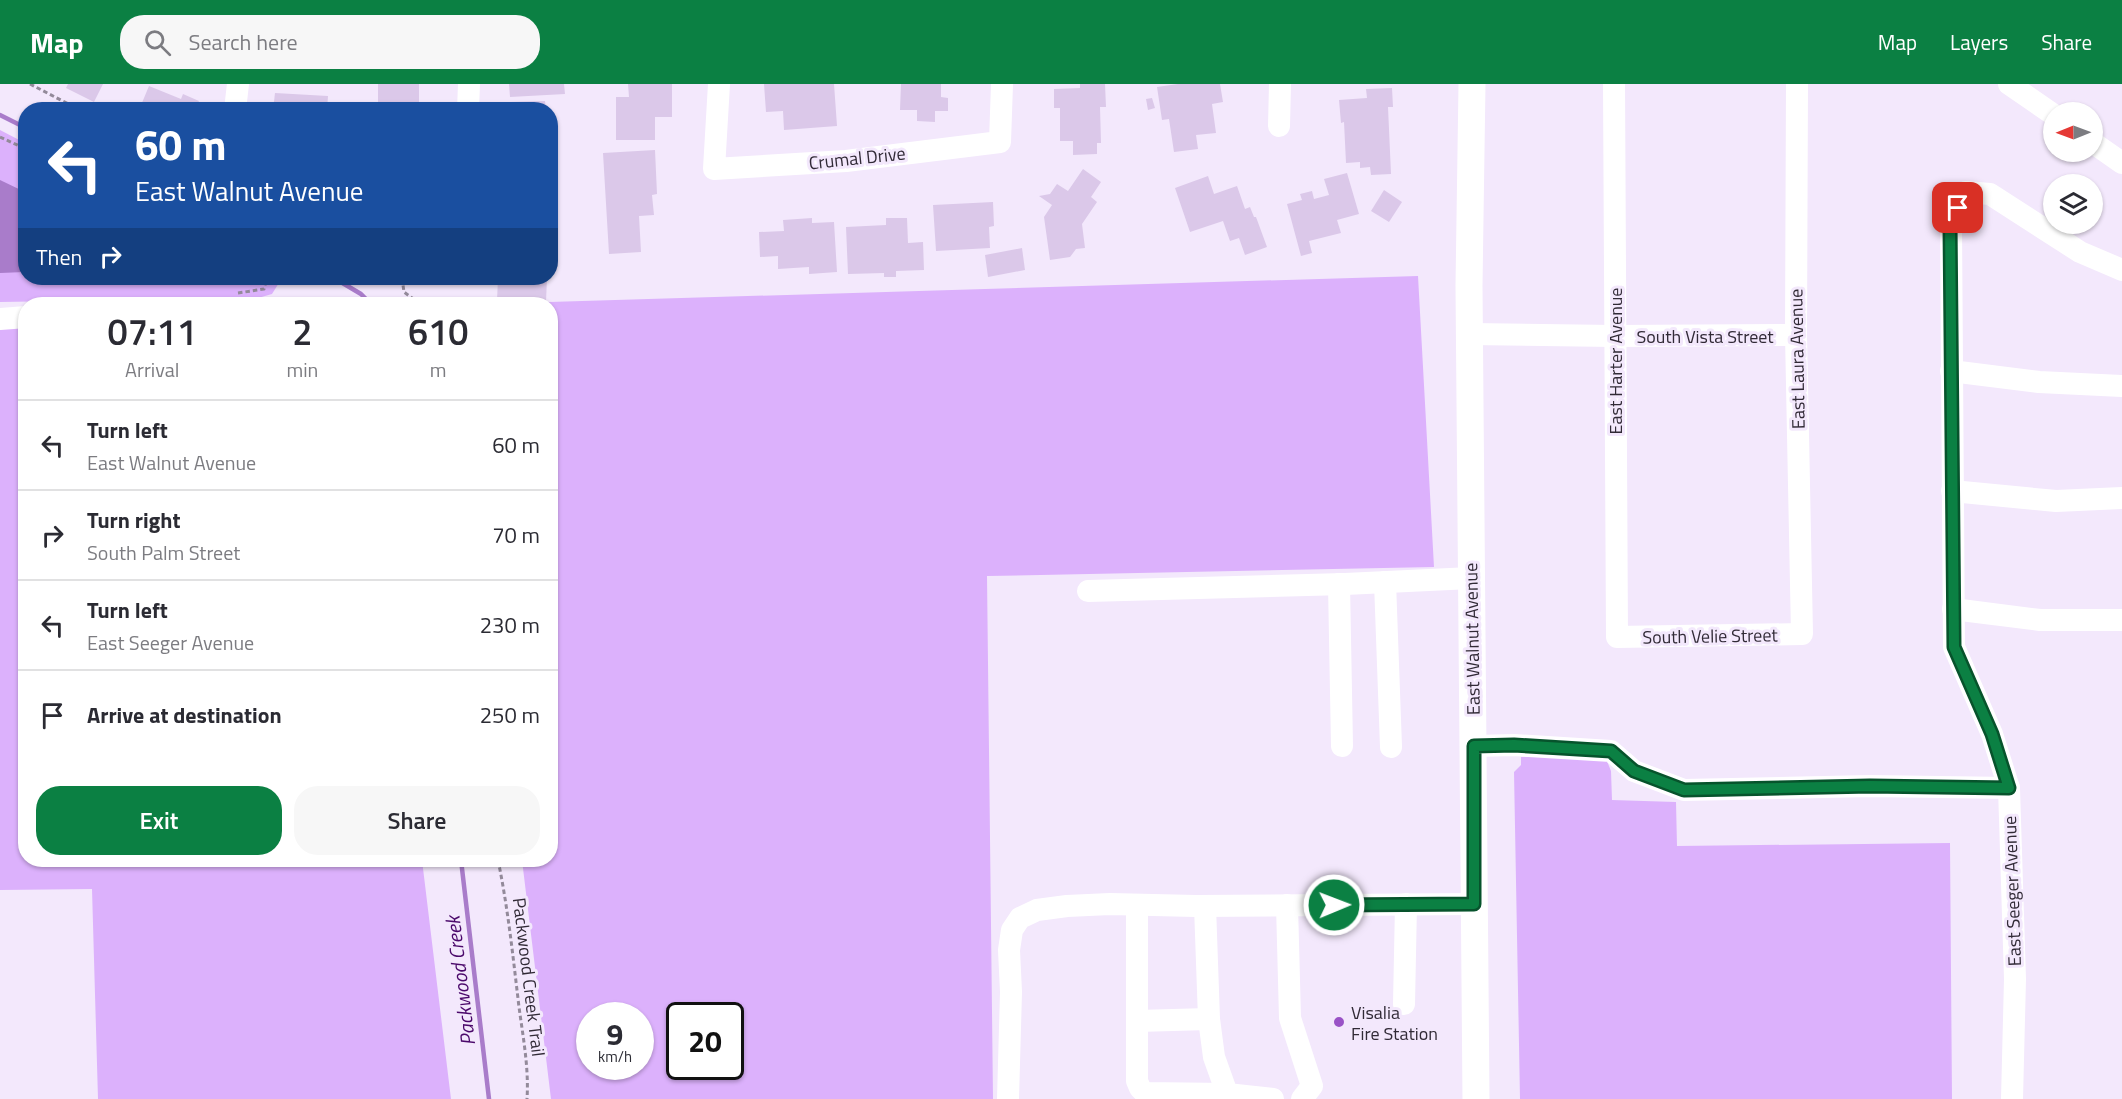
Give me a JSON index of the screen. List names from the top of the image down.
{
  "streets": {
    "main road": ["East Walnut Avenue"],
    "street": [
      "Crumal Drive",
      "South Vista Street",
      "East Laura Avenue",
      "East Harter Avenue",
      "South Velie Street",
      "East Seeger Avenue"
    ],
    "path": ["Packwood Creek Trail"]
  },
  "crossings": [
    ["South Vista Street", "East Laura Avenue"],
    ["South Vista Street", "East Harter Avenue"],
    ["South Vista Street", "East Walnut Avenue"],
    ["East Laura Avenue", "South Velie Street"],
    ["East Harter Avenue", "South Velie Street"]
  ],
  "water": ["Packwood Creek"],
  "places": ["Visalia Fire Station"],
  "north": "left",
  "page": {
    "header": "Map",
    "search": "Search here",
    "nav": ["Map", "Layers", "Share"],
    "turn": ["60 m", "East Walnut Avenue"],
    "then": "Then",
    "eta": [
      "07:11",
      "Arrival",
      "2",
      "min",
      "610",
      "m"
    ],
    "list": [
      {
        "name": "Turn left",
        "note": "East Walnut Avenue",
        "value": "60 m"
      },
      {
        "name": "Turn right",
        "note": "South Palm Street",
        "value": "70 m"
      },
      {
        "name": "Turn left",
        "note": "East Seeger Avenue",
        "value": "230 m"
      },
      {
        "name": "Arrive at destination",
        "value": "250 m"
      }
    ],
    "buttons": ["Exit", "Share"],
    "speed": "9 km/h",
    "limit": "20"
  }
}
